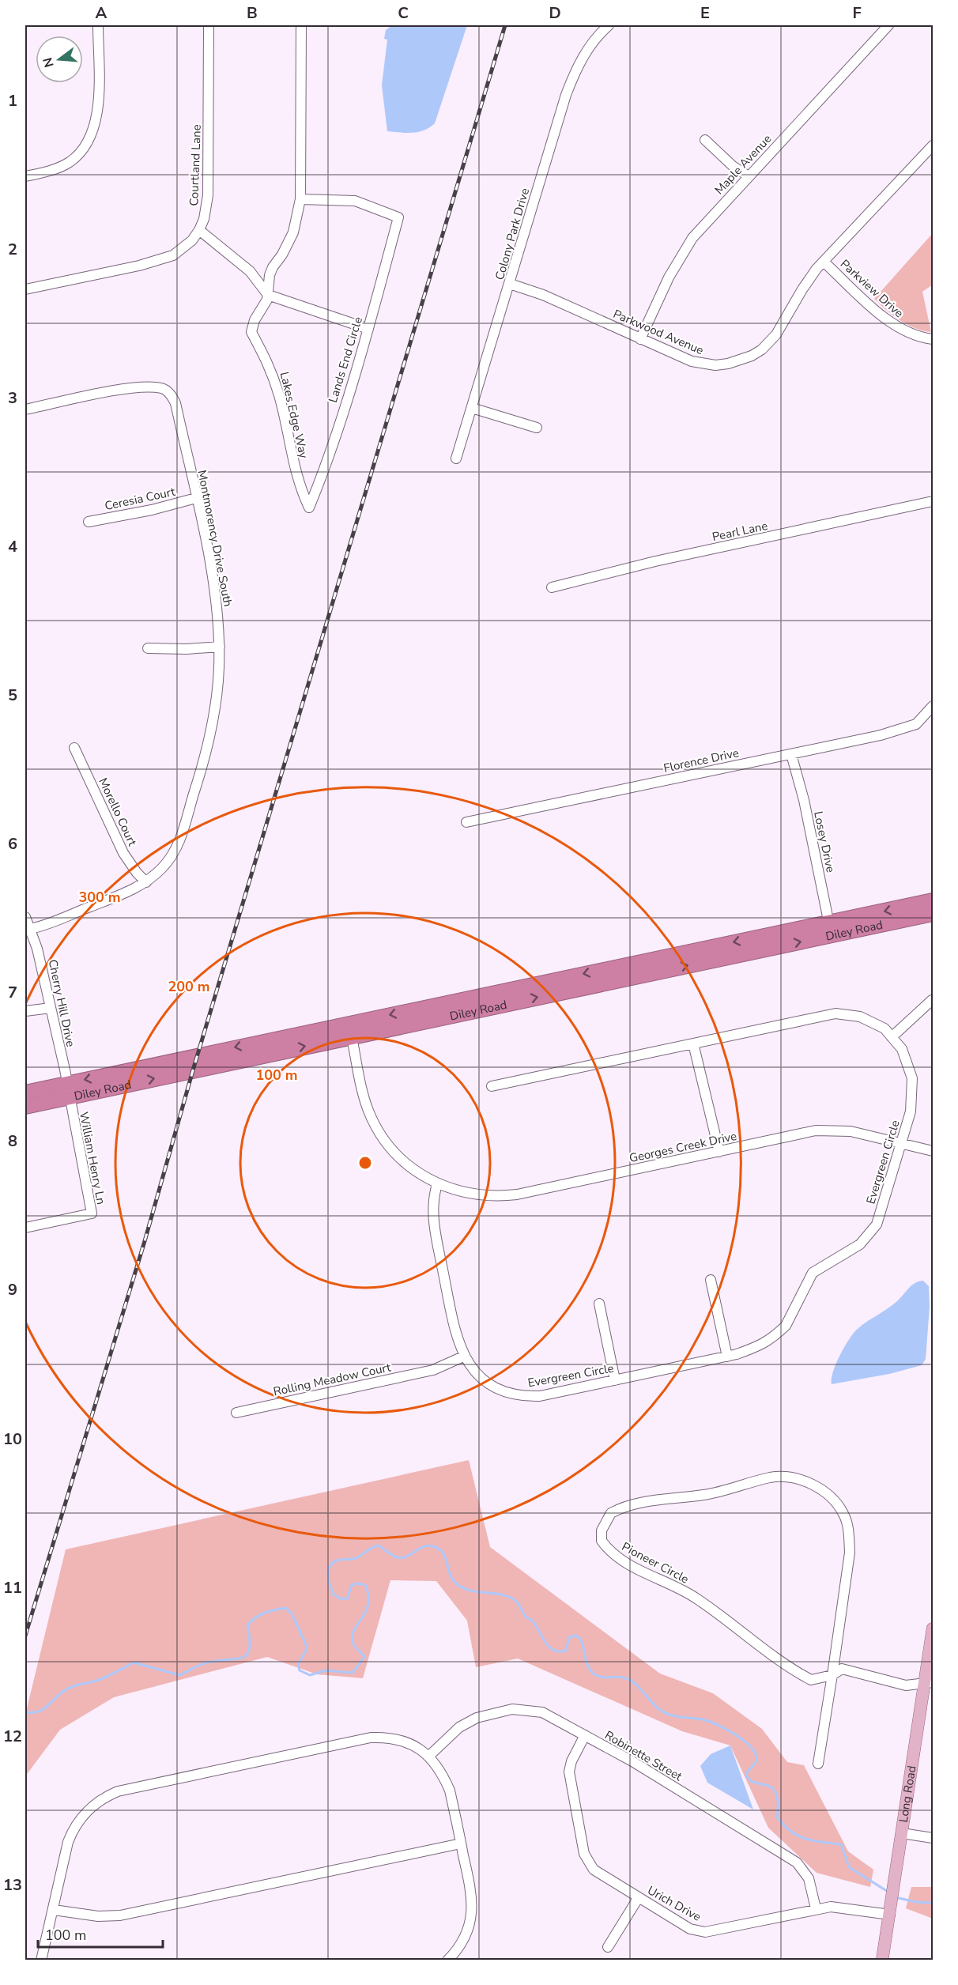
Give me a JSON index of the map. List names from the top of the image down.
{
  "streets": {
    "highway": ["Diley Road"],
    "main road": ["Long Road"],
    "street": [
      "Maple Avenue",
      "Courtland Lane",
      "Colony Park Drive",
      "Parkview Drive",
      "Parkwood Avenue",
      "Lands End Circle",
      "Lakes Edge Way",
      "Ceresia Court",
      "Pearl Lane",
      "Montmorency Drive South",
      "Florence Drive",
      "Morello Court",
      "Losey Drive",
      "Cherry Hill Drive",
      "Georges Creek Drive",
      "William Henry Ln",
      "Evergreen Circle",
      "Rolling Meadow Court",
      "Pioneer Circle",
      "Robinette Street",
      "Urich Drive"
    ]
  },
  "crossings": [
    ["Maple Avenue", "Parkwood Avenue"],
    ["Colony Park Drive", "Parkwood Avenue"],
    ["Parkview Drive", "Parkwood Avenue"],
    ["Lands End Circle", "Lakes Edge Way"],
    ["Ceresia Court", "Montmorency Drive South"],
    ["Montmorency Drive South", "Morello Court"],
    ["Montmorency Drive South", "Cherry Hill Drive"],
    ["Florence Drive", "Losey Drive"],
    ["Losey Drive", "Diley Road"],
    ["Diley Road", "Cherry Hill Drive"],
    ["Diley Road", "William Henry Ln"],
    ["Cherry Hill Drive", "William Henry Ln"],
    ["Georges Creek Drive", "Evergreen Circle"],
    ["Evergreen Circle", "Rolling Meadow Court"],
    ["Pioneer Circle", "Long Road"],
    ["Robinette Street", "Urich Drive"],
    ["Long Road", "Urich Drive"]
  ],
  "scale_bar": "100 m",
  "north": "left",
  "grid": {
    "columns": [
      "A",
      "B",
      "C",
      "D",
      "E",
      "F"
    ],
    "rows": [
      "1",
      "2",
      "3",
      "4",
      "5",
      "6",
      "7",
      "8",
      "9",
      "10",
      "11",
      "12",
      "13"
    ]
  },
  "rings": ["300 m", "200 m", "100 m"]
}
